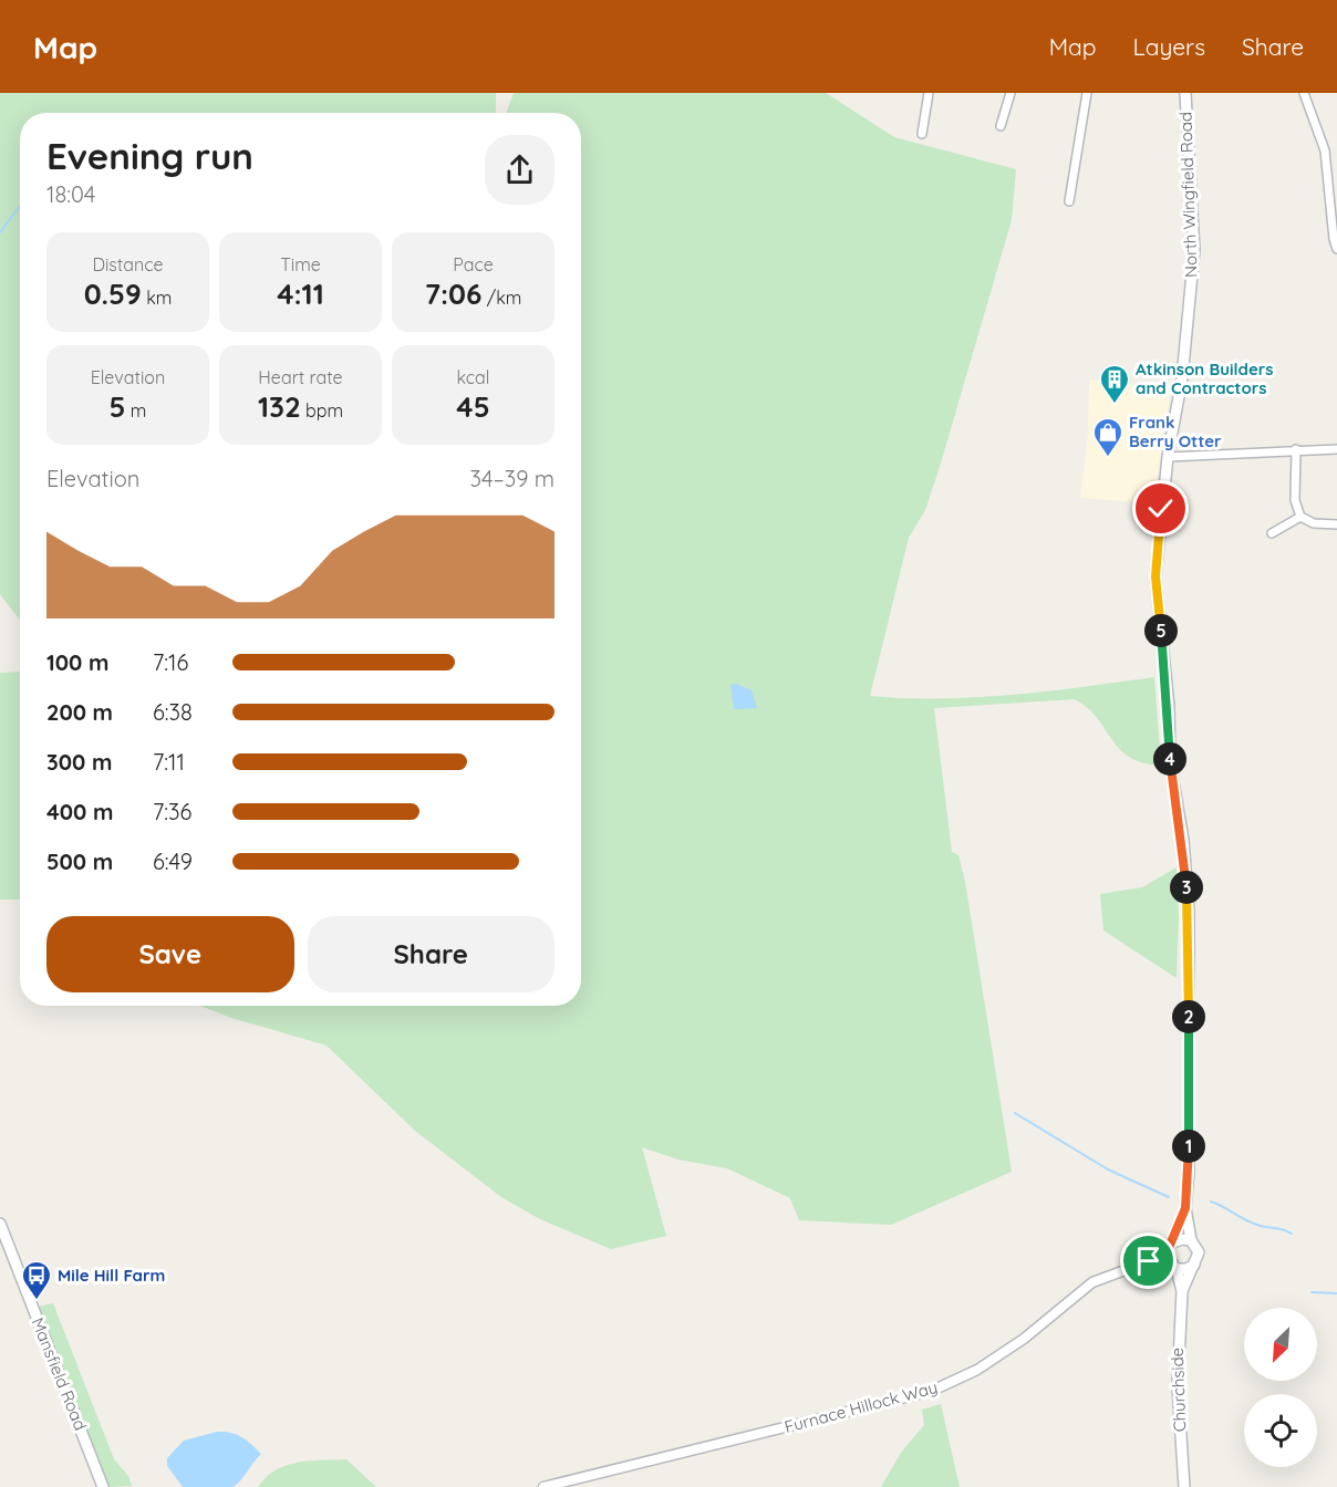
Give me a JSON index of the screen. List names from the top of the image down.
{
  "streets": {
    "main road": ["North Wingfield Road", "Mansfield Road", "Churchside"],
    "street": ["Furnace Hillock Way"]
  },
  "crossings": [
    ["North Wingfield Road", "Churchside"],
    ["North Wingfield Road", "Furnace Hillock Way"],
    ["Churchside", "Furnace Hillock Way"]
  ],
  "places": {
    "building": ["Atkinson Builders and Contractors"],
    "shop": ["Frank Berry Otter"],
    "bus stop": ["Mile Hill Farm"]
  },
  "north": "bottom left",
  "page": {
    "header": "Map",
    "nav": ["Map", "Layers", "Share"],
    "heading": ["Evening run", "18:04"],
    "stats": [
      ["Distance", "0.59 km"],
      ["Time", "4:11"],
      ["Pace", "7:06 /km"],
      ["Elevation", "5 m"],
      ["Heart rate", "132 bpm"],
      ["kcal", "45"]
    ],
    "chart": ["Elevation", "34–39 m"],
    "pins": [
      "5",
      "4",
      "3",
      "2",
      "1"
    ],
    "list": [
      {
        "name": "100 m",
        "note": "7:16"
      },
      {
        "name": "200 m",
        "note": "6:38"
      },
      {
        "name": "300 m",
        "note": "7:11"
      },
      {
        "name": "400 m",
        "note": "7:36"
      },
      {
        "name": "500 m",
        "note": "6:49"
      }
    ],
    "buttons": ["Save", "Share"]
  }
}
